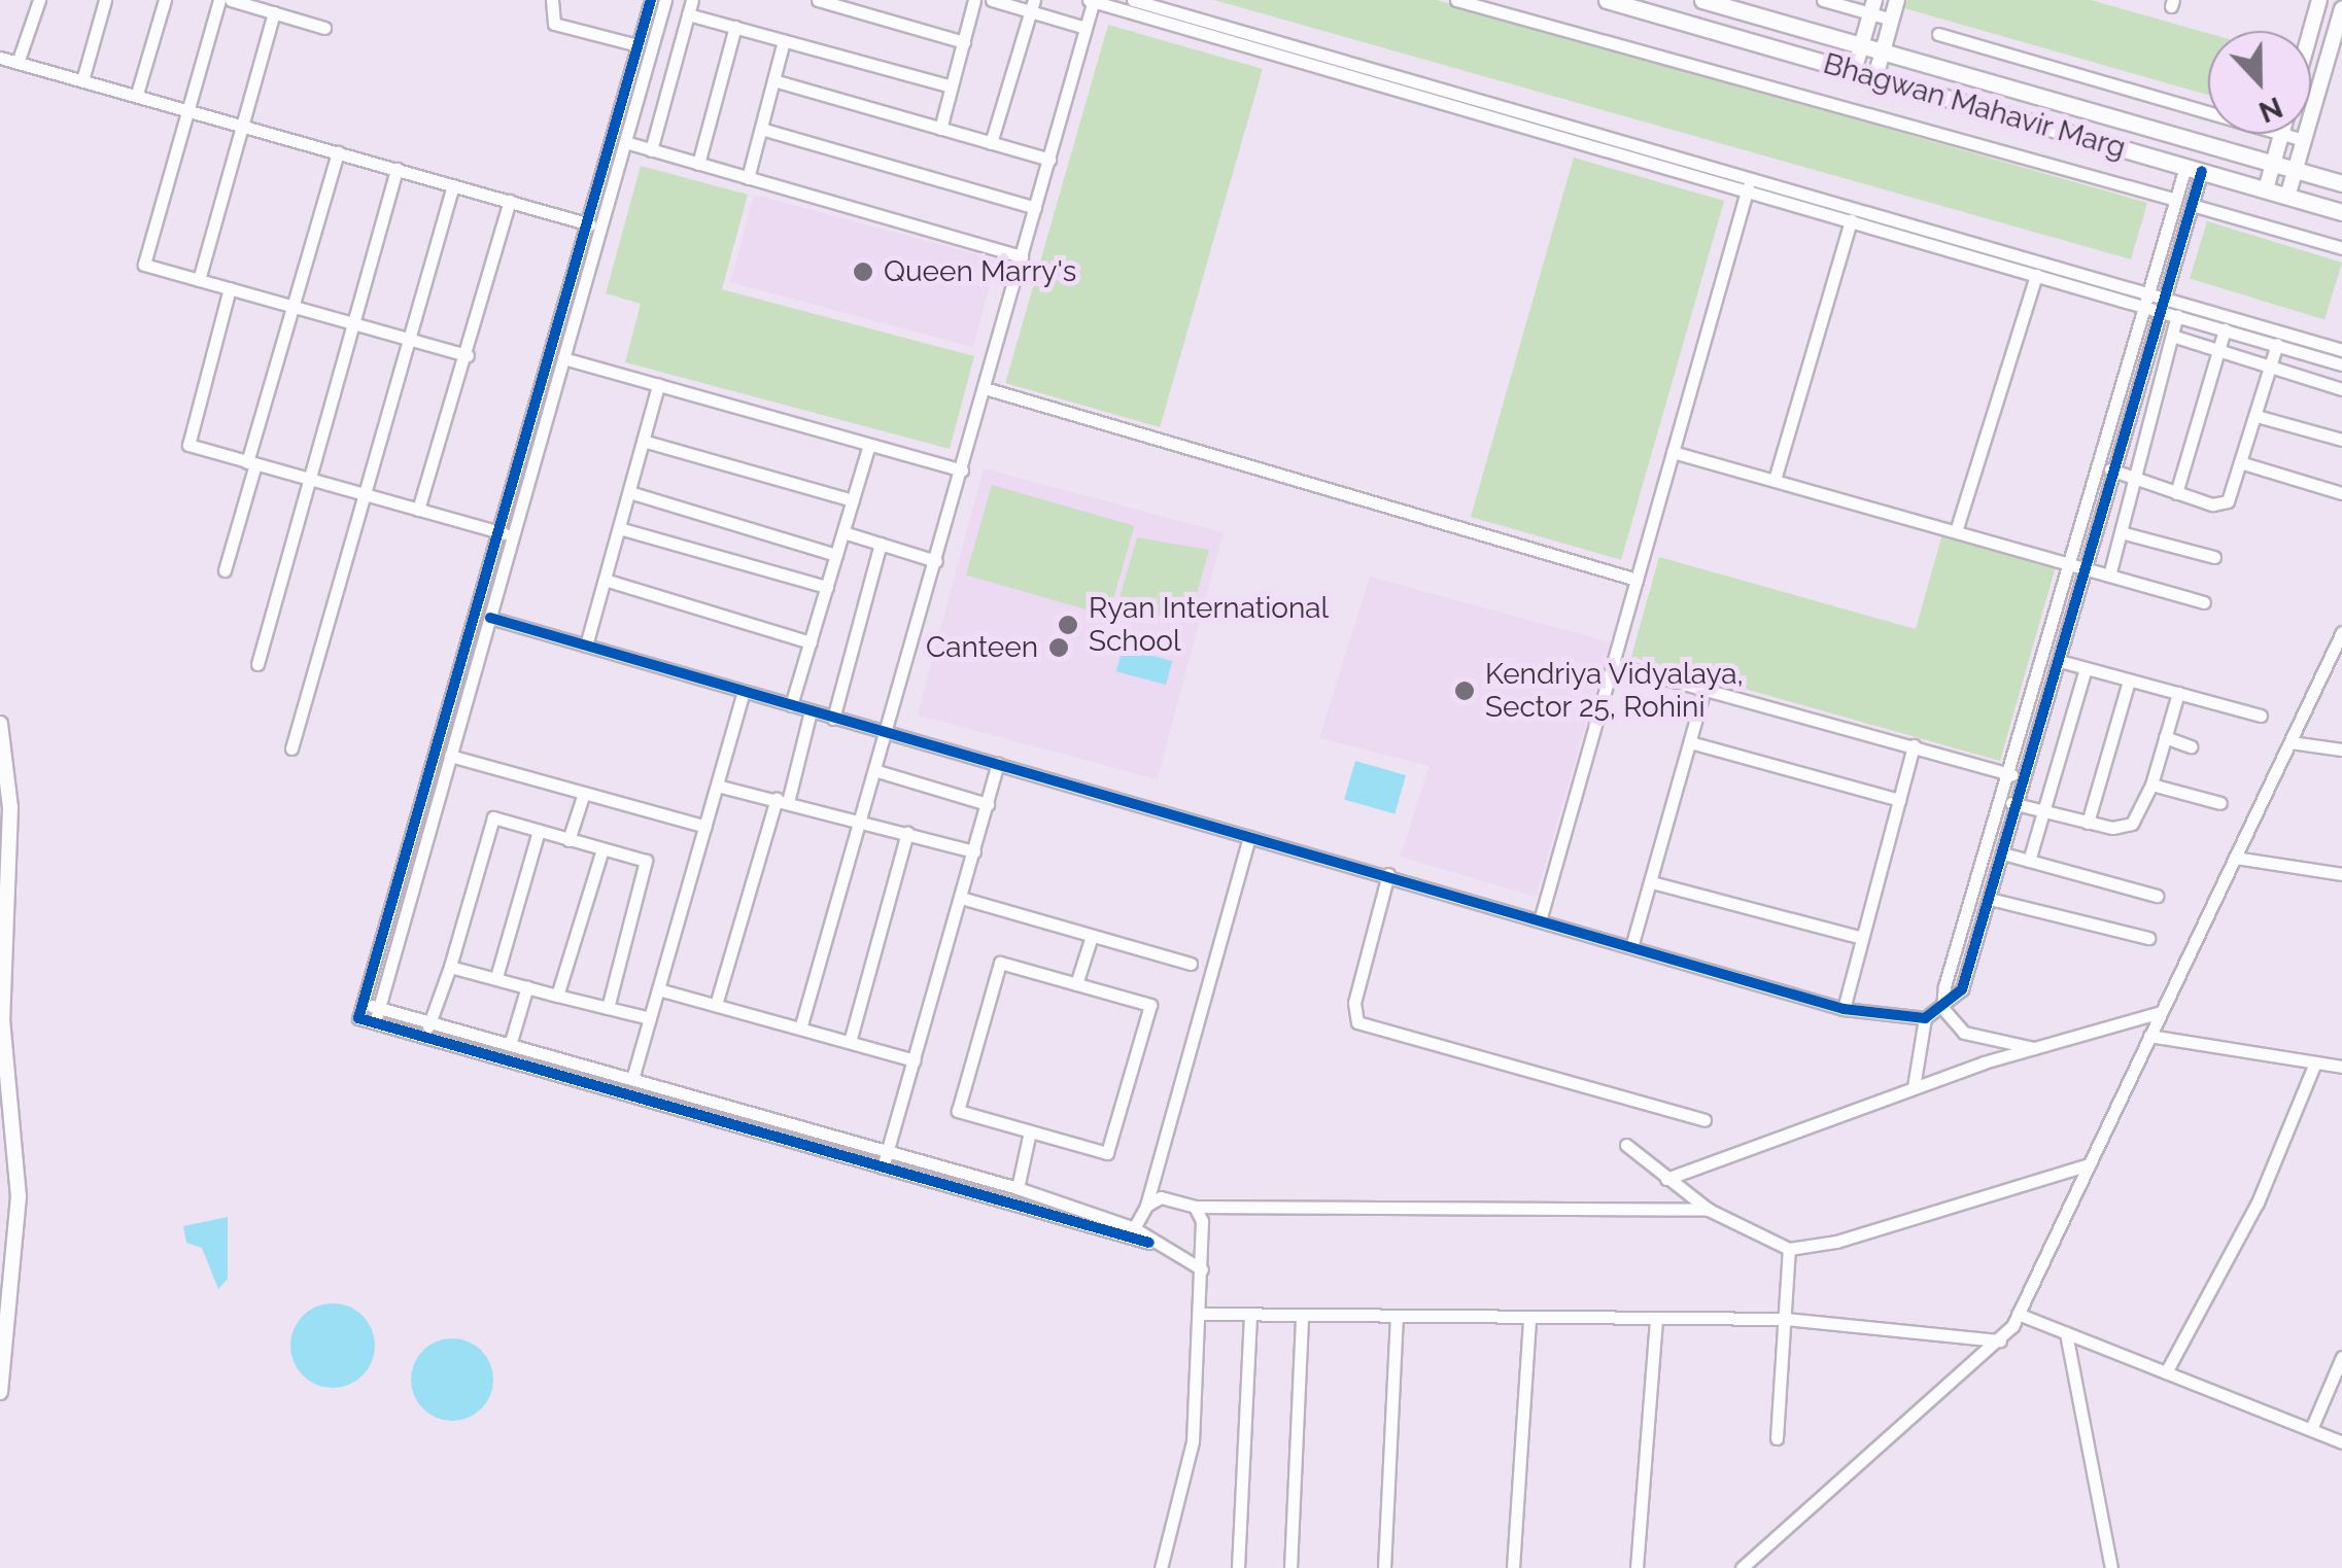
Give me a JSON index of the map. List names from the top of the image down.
{
  "streets": {
    "main road": ["Bhagwan Mahavir Marg"]
  },
  "places": [
    "Queen Marry's",
    "Ryan International School",
    "Canteen",
    "Kendriya Vidyalaya, Sector 25, Rohini"
  ],
  "north": "bottom"
}
